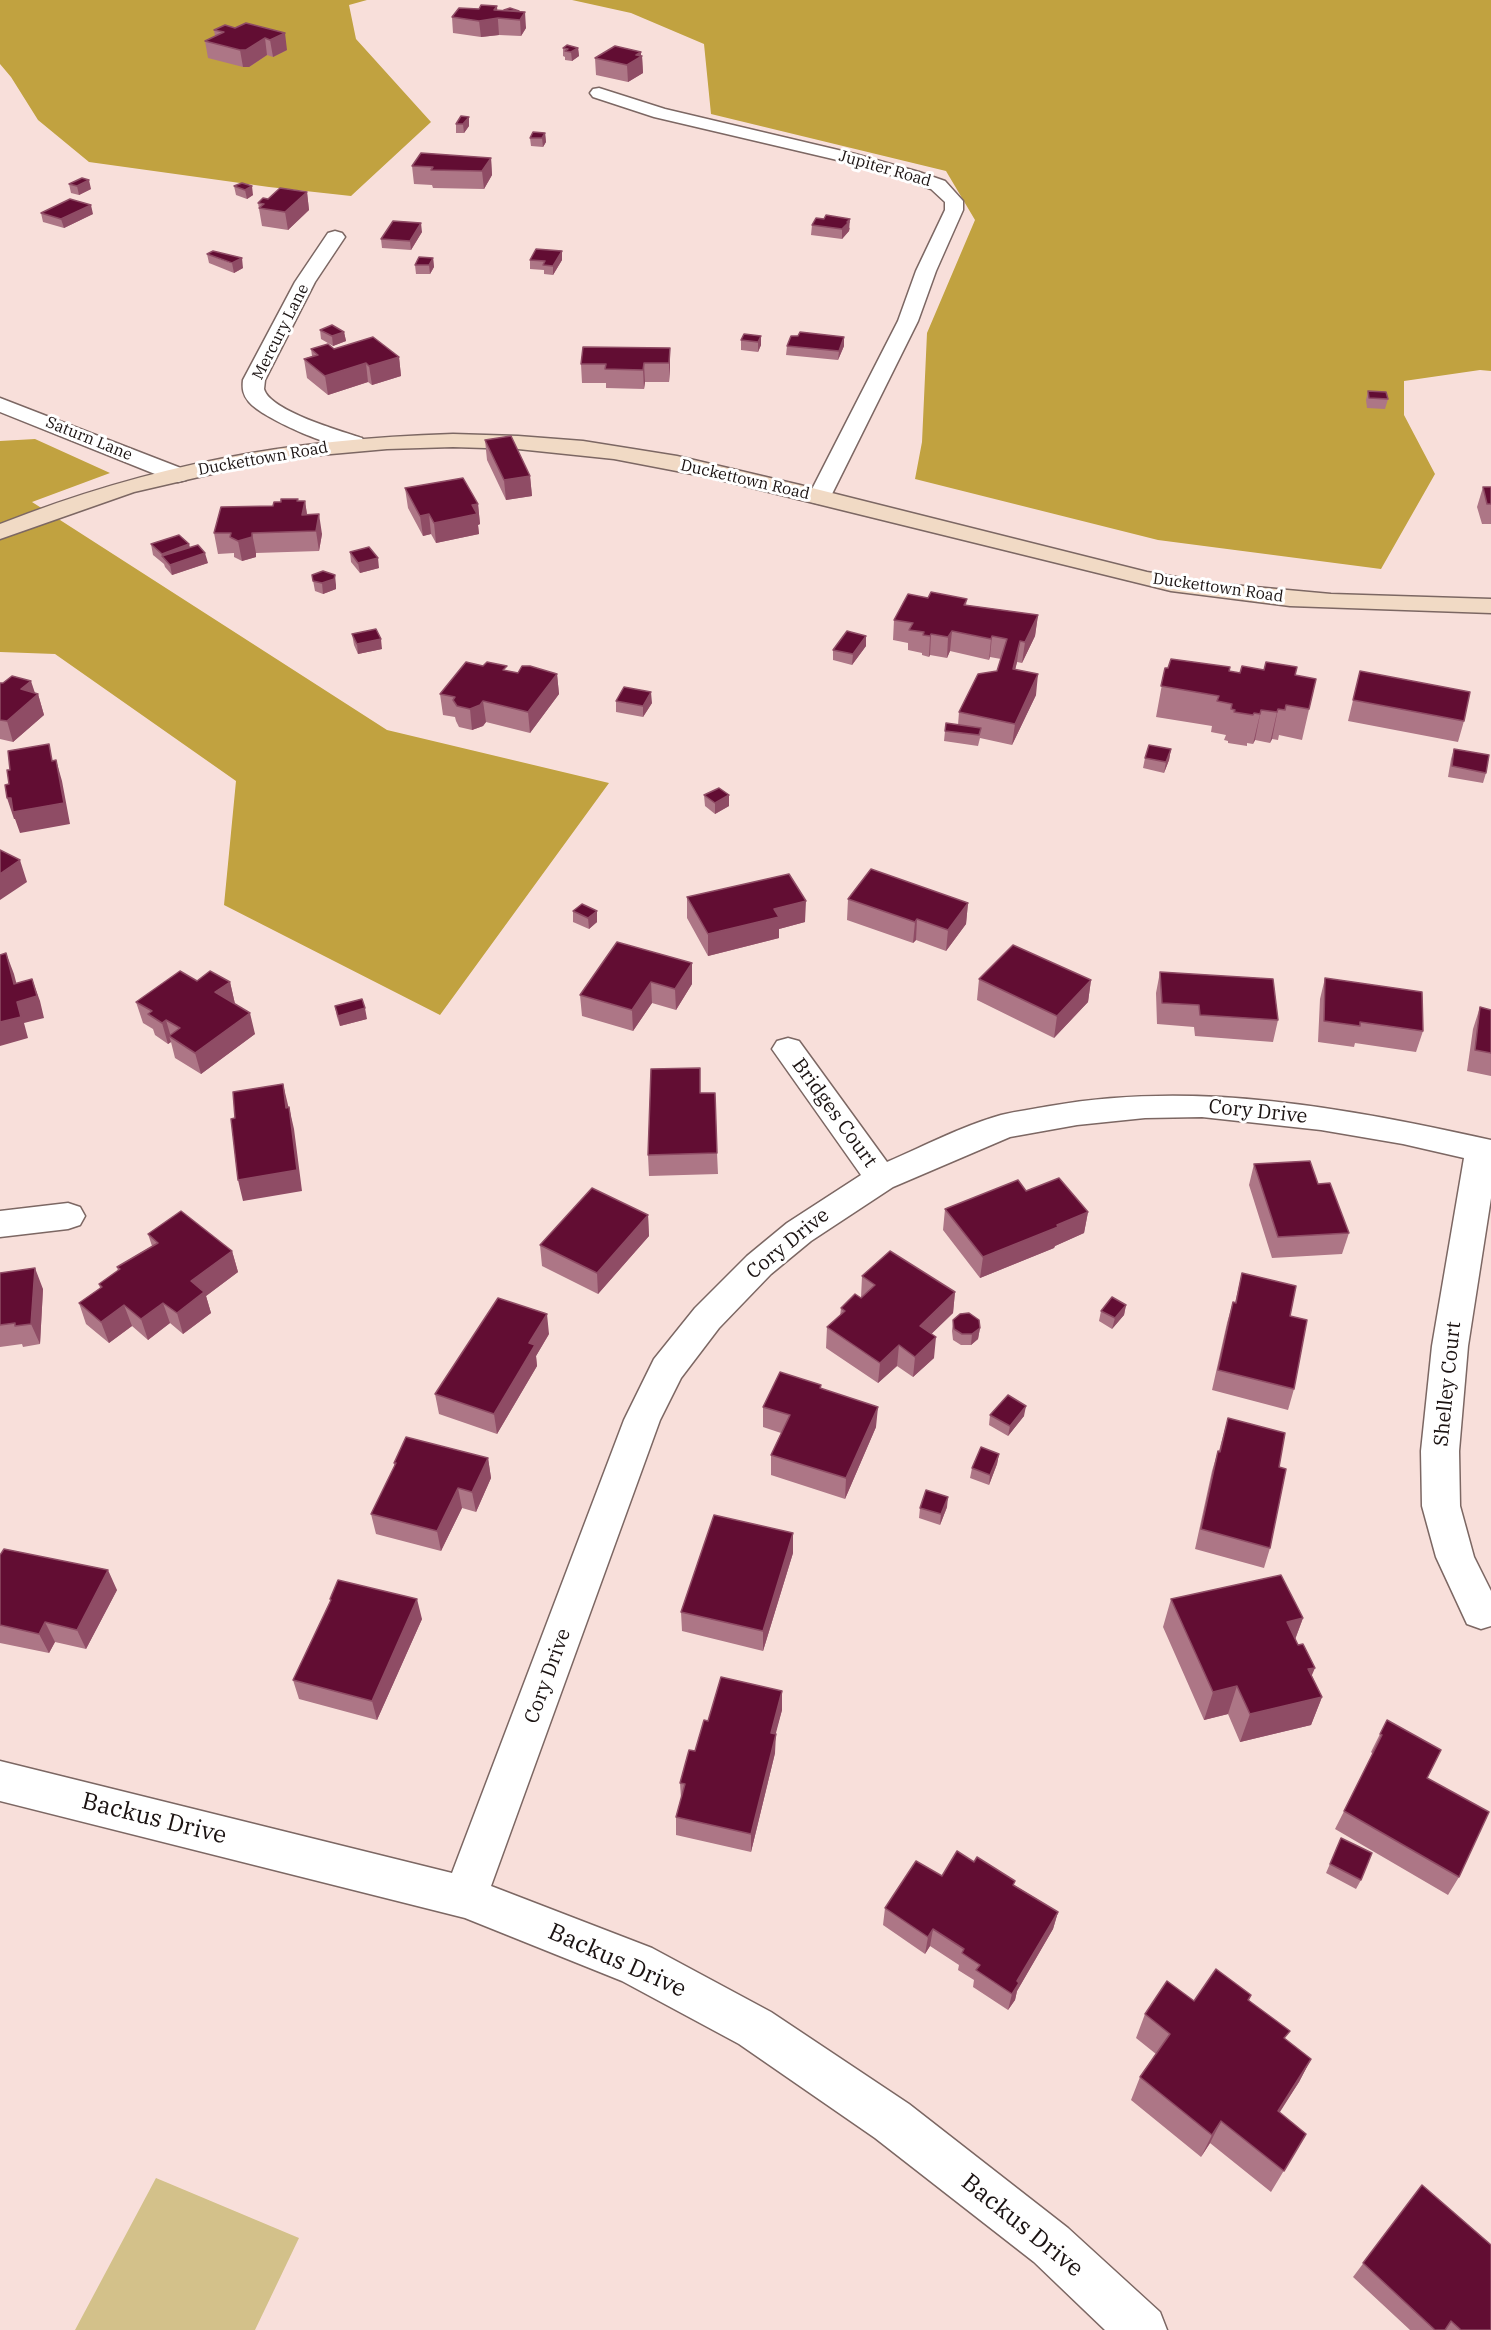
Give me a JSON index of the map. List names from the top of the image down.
{
  "streets": {
    "street": [
      "Jupiter Road",
      "Mercury Lane",
      "Saturn Lane",
      "Duckettown Road",
      "Cory Drive",
      "Bridges Court",
      "Shelley Court",
      "Backus Drive"
    ]
  },
  "crossings": [
    ["Jupiter Road", "Duckettown Road"],
    ["Mercury Lane", "Duckettown Road"],
    ["Saturn Lane", "Duckettown Road"],
    ["Cory Drive", "Bridges Court"],
    ["Cory Drive", "Shelley Court"],
    ["Cory Drive", "Backus Drive"]
  ]
}
